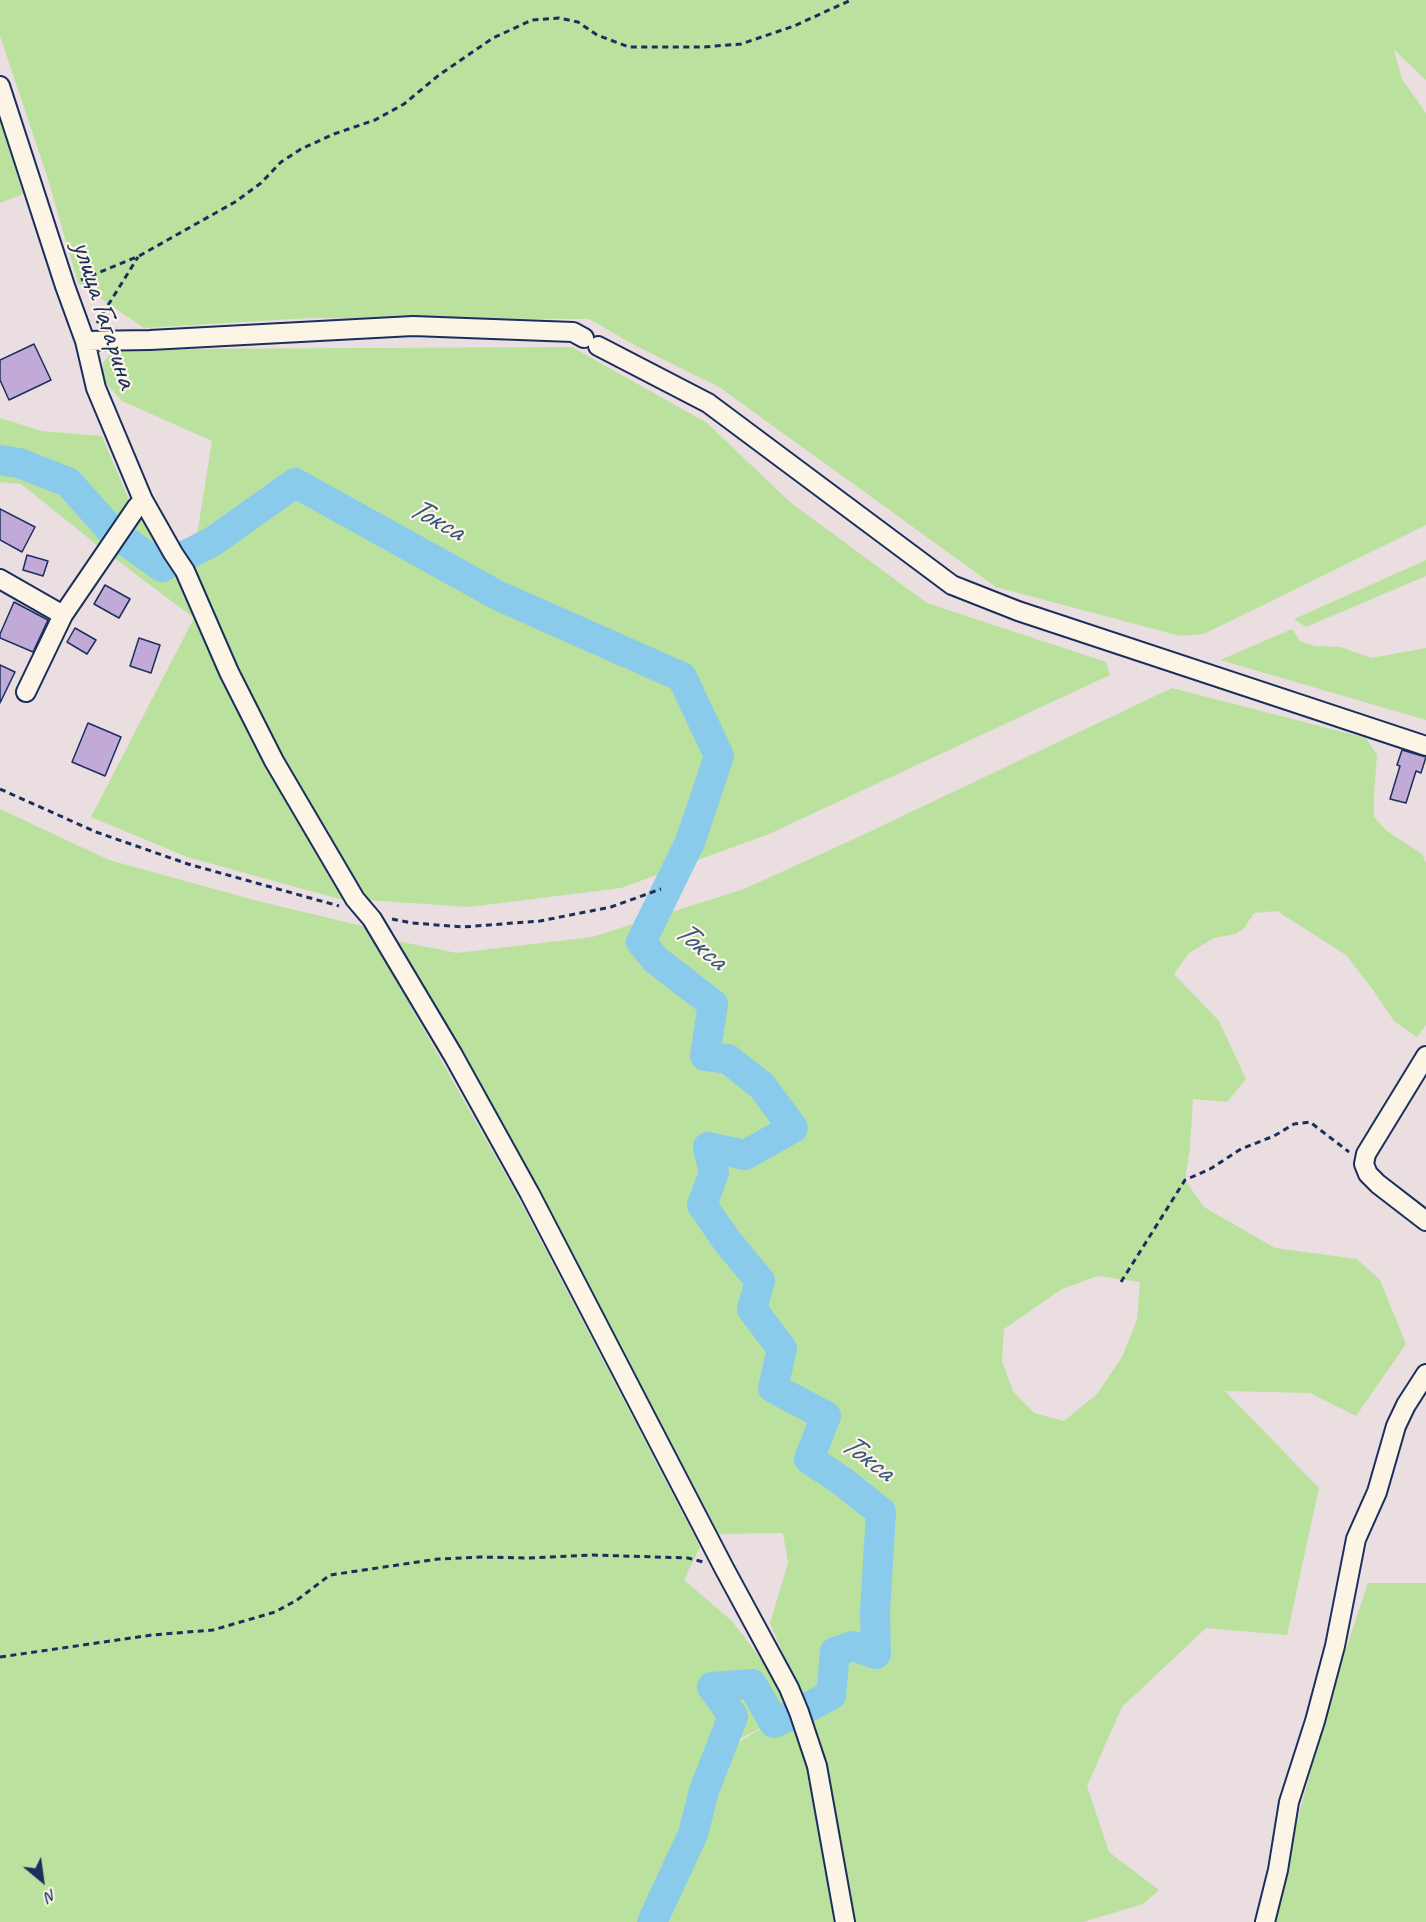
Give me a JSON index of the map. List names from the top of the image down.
{
  "streets": {
    "street": ["улица Гагарина"]
  },
  "water": ["Токса"],
  "north": "bottom right"
}
